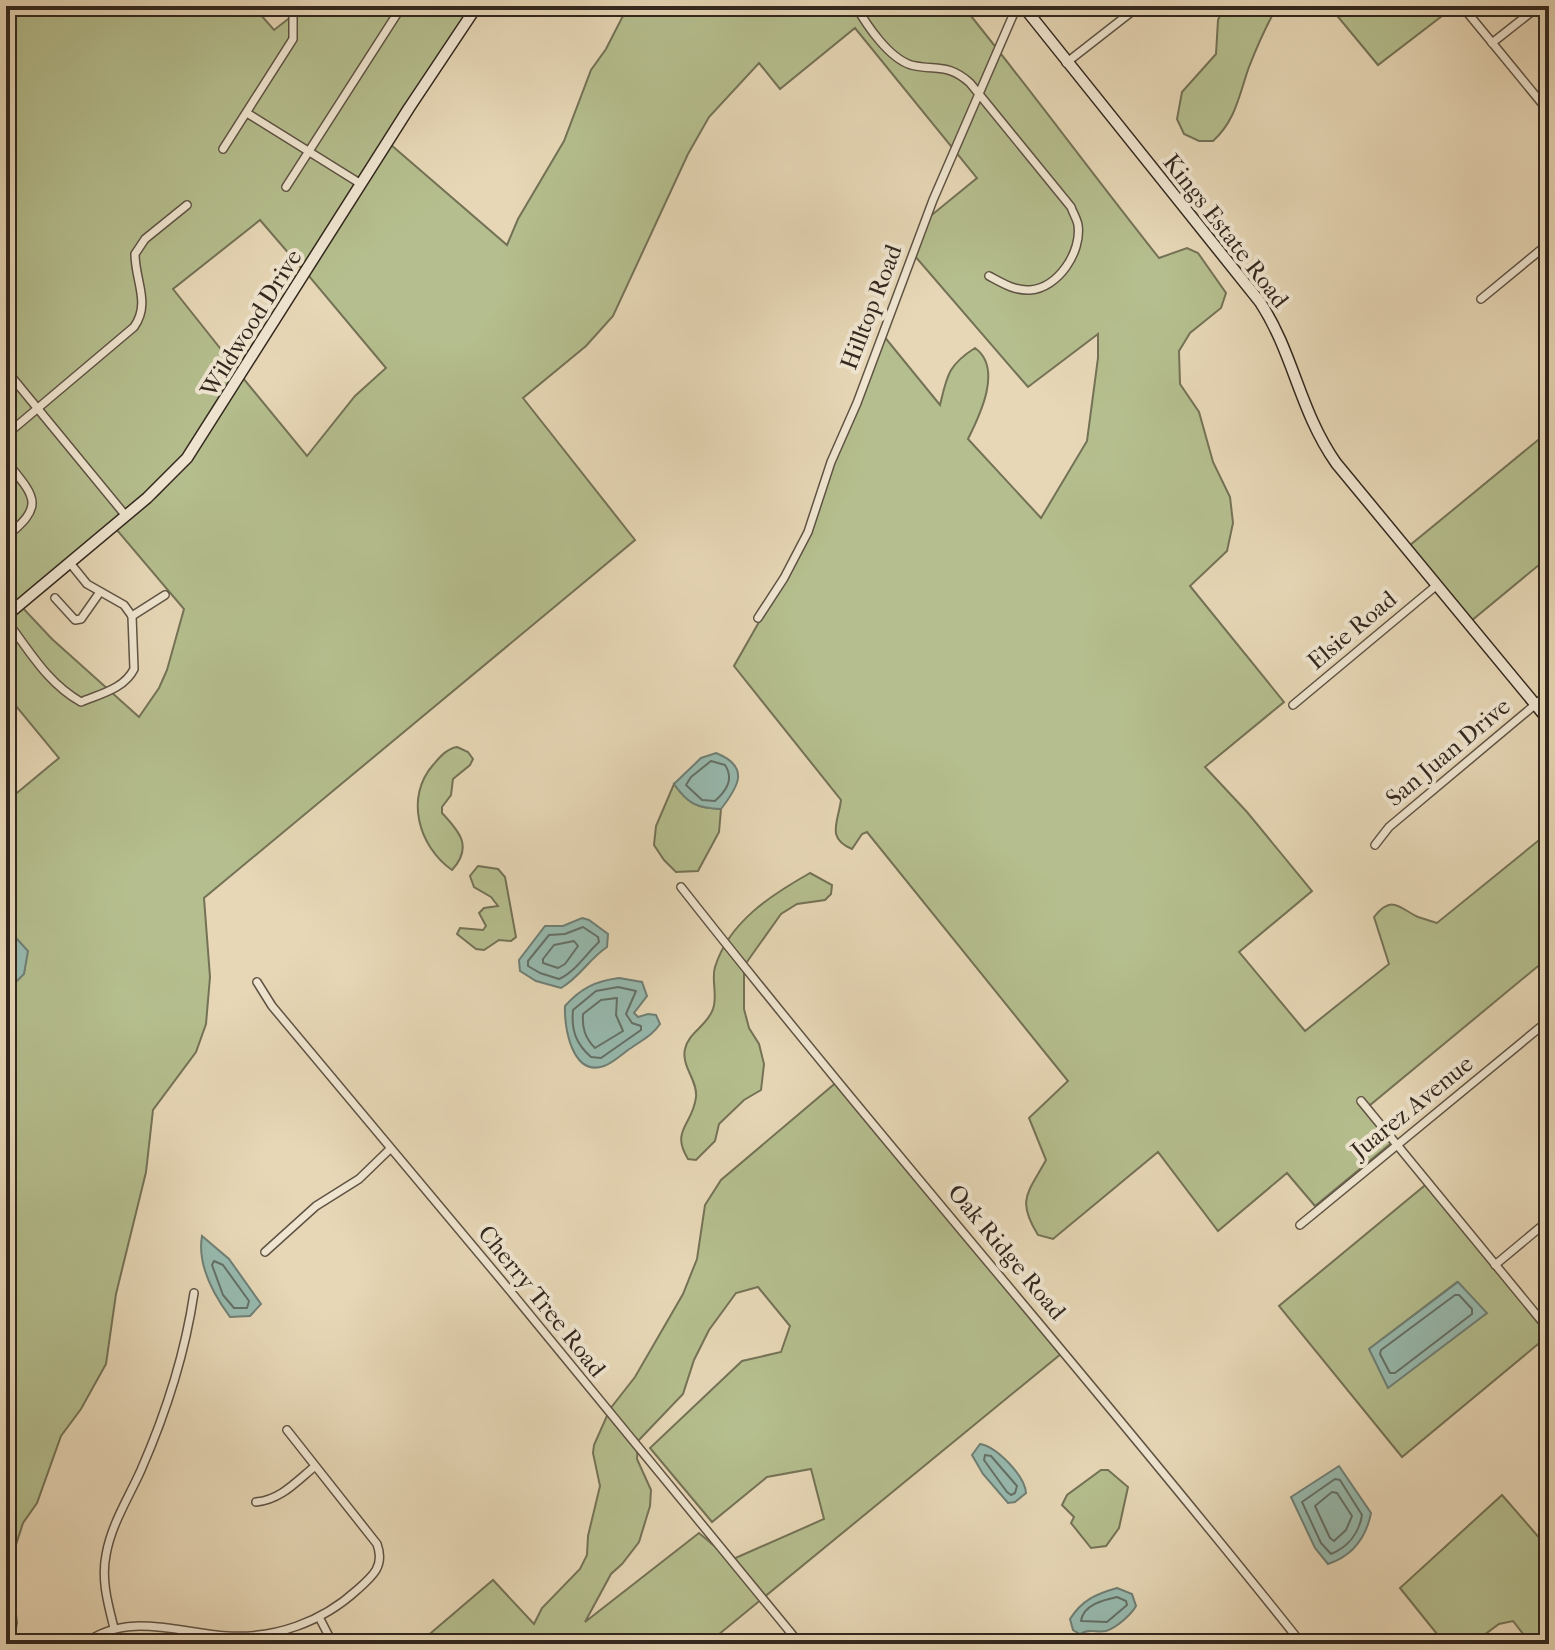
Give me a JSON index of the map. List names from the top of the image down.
{
  "streets": {
    "street": [
      "Kings Estate Road",
      "Hilltop Road",
      "Wildwood Drive",
      "Elsie Road",
      "San Juan Drive",
      "Juarez Avenue",
      "Oak Ridge Road",
      "Cherry Tree Road"
    ]
  },
  "crossings": [
    ["Kings Estate Road", "Elsie Road"],
    ["Kings Estate Road", "San Juan Drive"]
  ]
}
